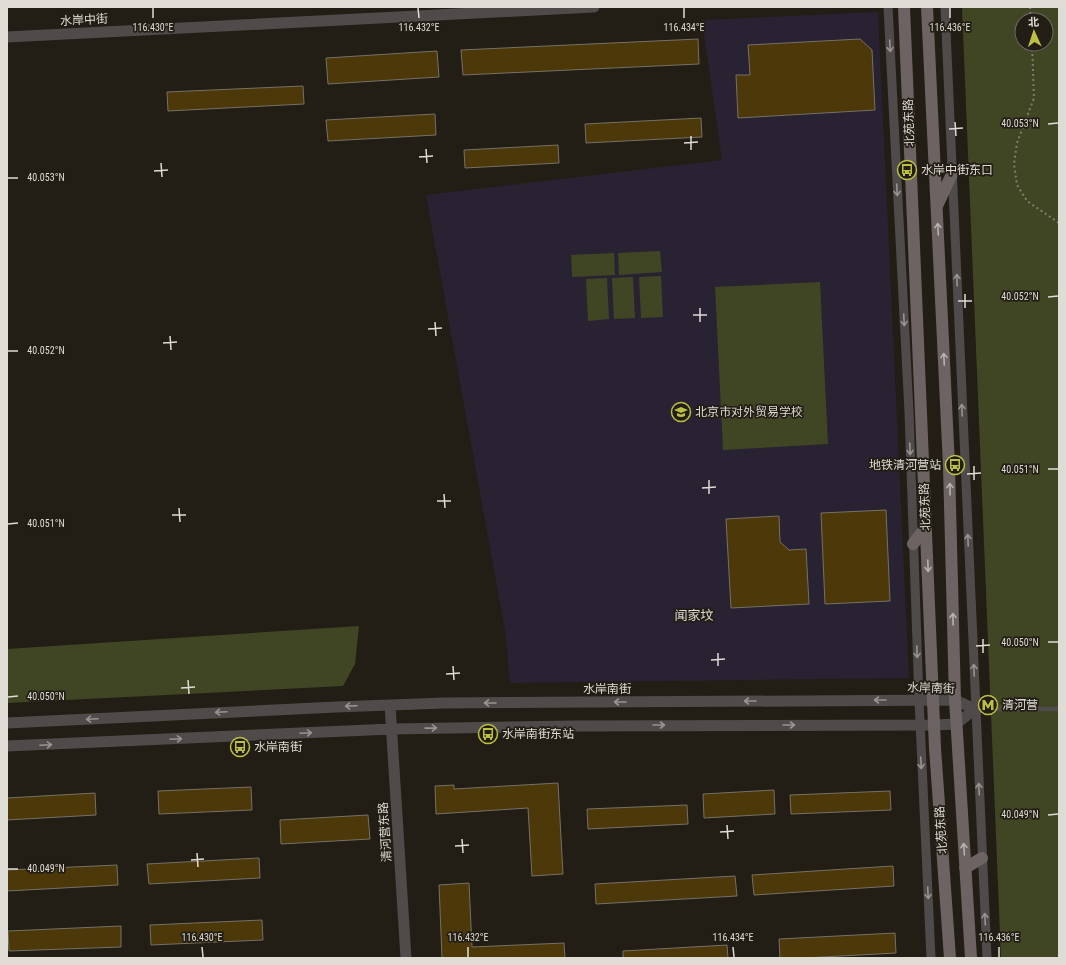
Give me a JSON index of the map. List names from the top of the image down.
{
  "streets": {
    "main road": ["北苑东路"],
    "street": ["水岸中街", "水岸南街", "清河营东路"]
  },
  "crossings": [
    ["北苑东路", "水岸南街"],
    ["水岸南街", "清河营东路"]
  ],
  "districts": ["闻家坟"],
  "places": {
    "bus stop": [
      "水岸中街东口",
      "地铁清河营站",
      "水岸南街东站",
      "水岸南街"
    ],
    "school or university": ["北京市对外贸易学校"],
    "metro station": ["清河营"]
  },
  "north": "top",
  "coordinates": [
    "116.430°E",
    "116.432°E",
    "116.434°E",
    "116.436°E",
    "40.053°N",
    "40.052°N",
    "40.051°N",
    "40.050°N",
    "40.049°N"
  ]
}
